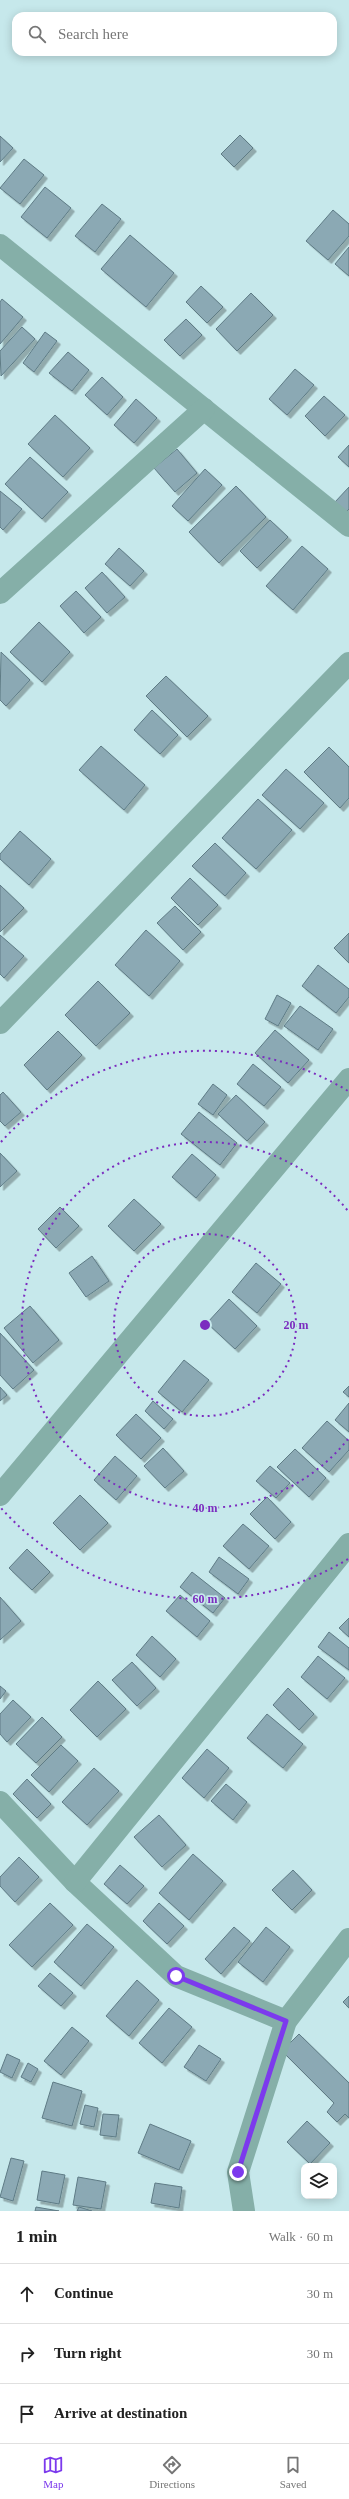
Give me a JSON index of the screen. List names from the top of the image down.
{
  "page": {
    "search": "Search here",
    "heading": ["1 min", "Walk · 60 m"],
    "list": [
      ["Continue", "30 m"],
      ["Turn right", "30 m"],
      "Arrive at destination"
    ],
    "nav": ["Map", "Directions", "Saved"]
  },
  "rings": ["20 m", "40 m", "60 m"]
}
